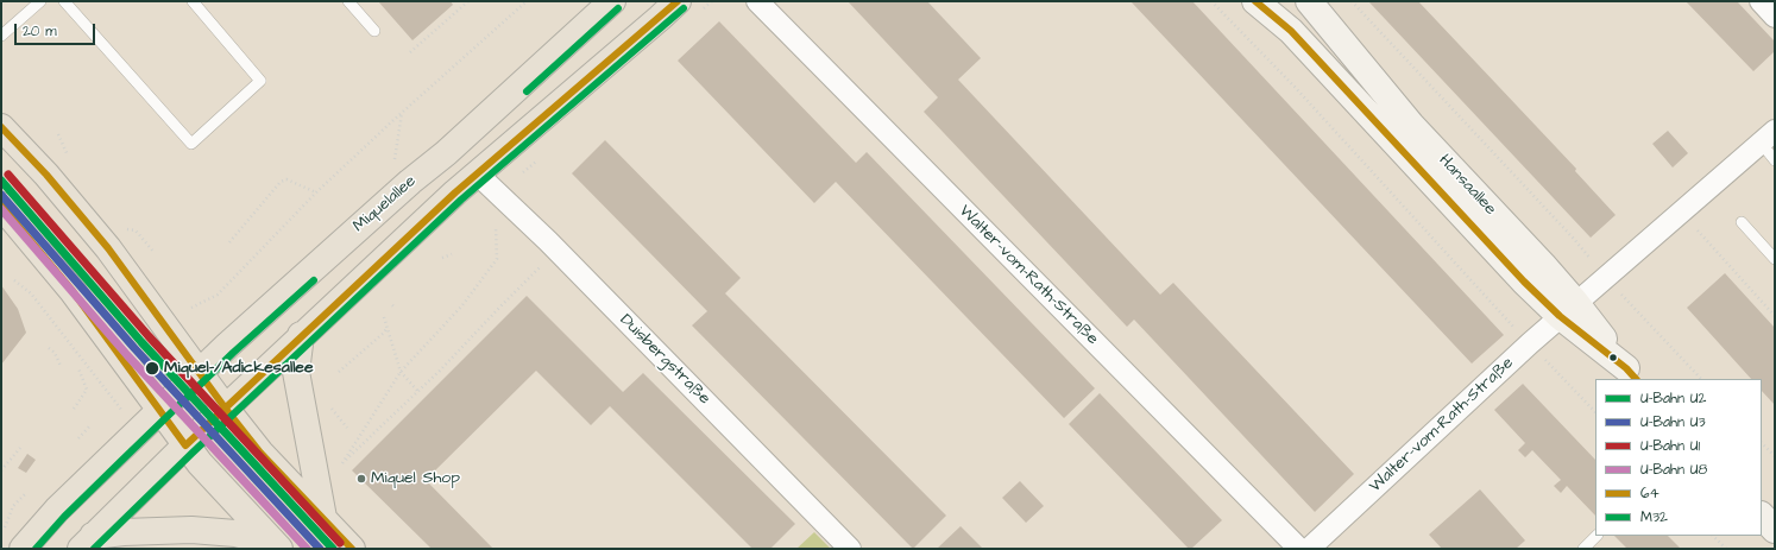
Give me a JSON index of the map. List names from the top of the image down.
{
  "streets": {
    "main road": ["Hansaallee", "Miquelallee"],
    "street": ["Walter-vom-Rath-Straße", "Duisbergstraße"]
  },
  "crossings": [
    ["Hansaallee", "Walter-vom-Rath-Straße"]
  ],
  "places": ["Miquel-/Adickesallee", "Miquel Shop"],
  "lines": [
    "transit line 64",
    "transit line M32",
    "metro line U1",
    "metro line U2",
    "metro line U3",
    "metro line U8"
  ],
  "legend": [
    "U-Bahn U2",
    "U-Bahn U3",
    "U-Bahn U1",
    "U-Bahn U8",
    "64",
    "M32"
  ],
  "scale_bar": "20 m"
}
